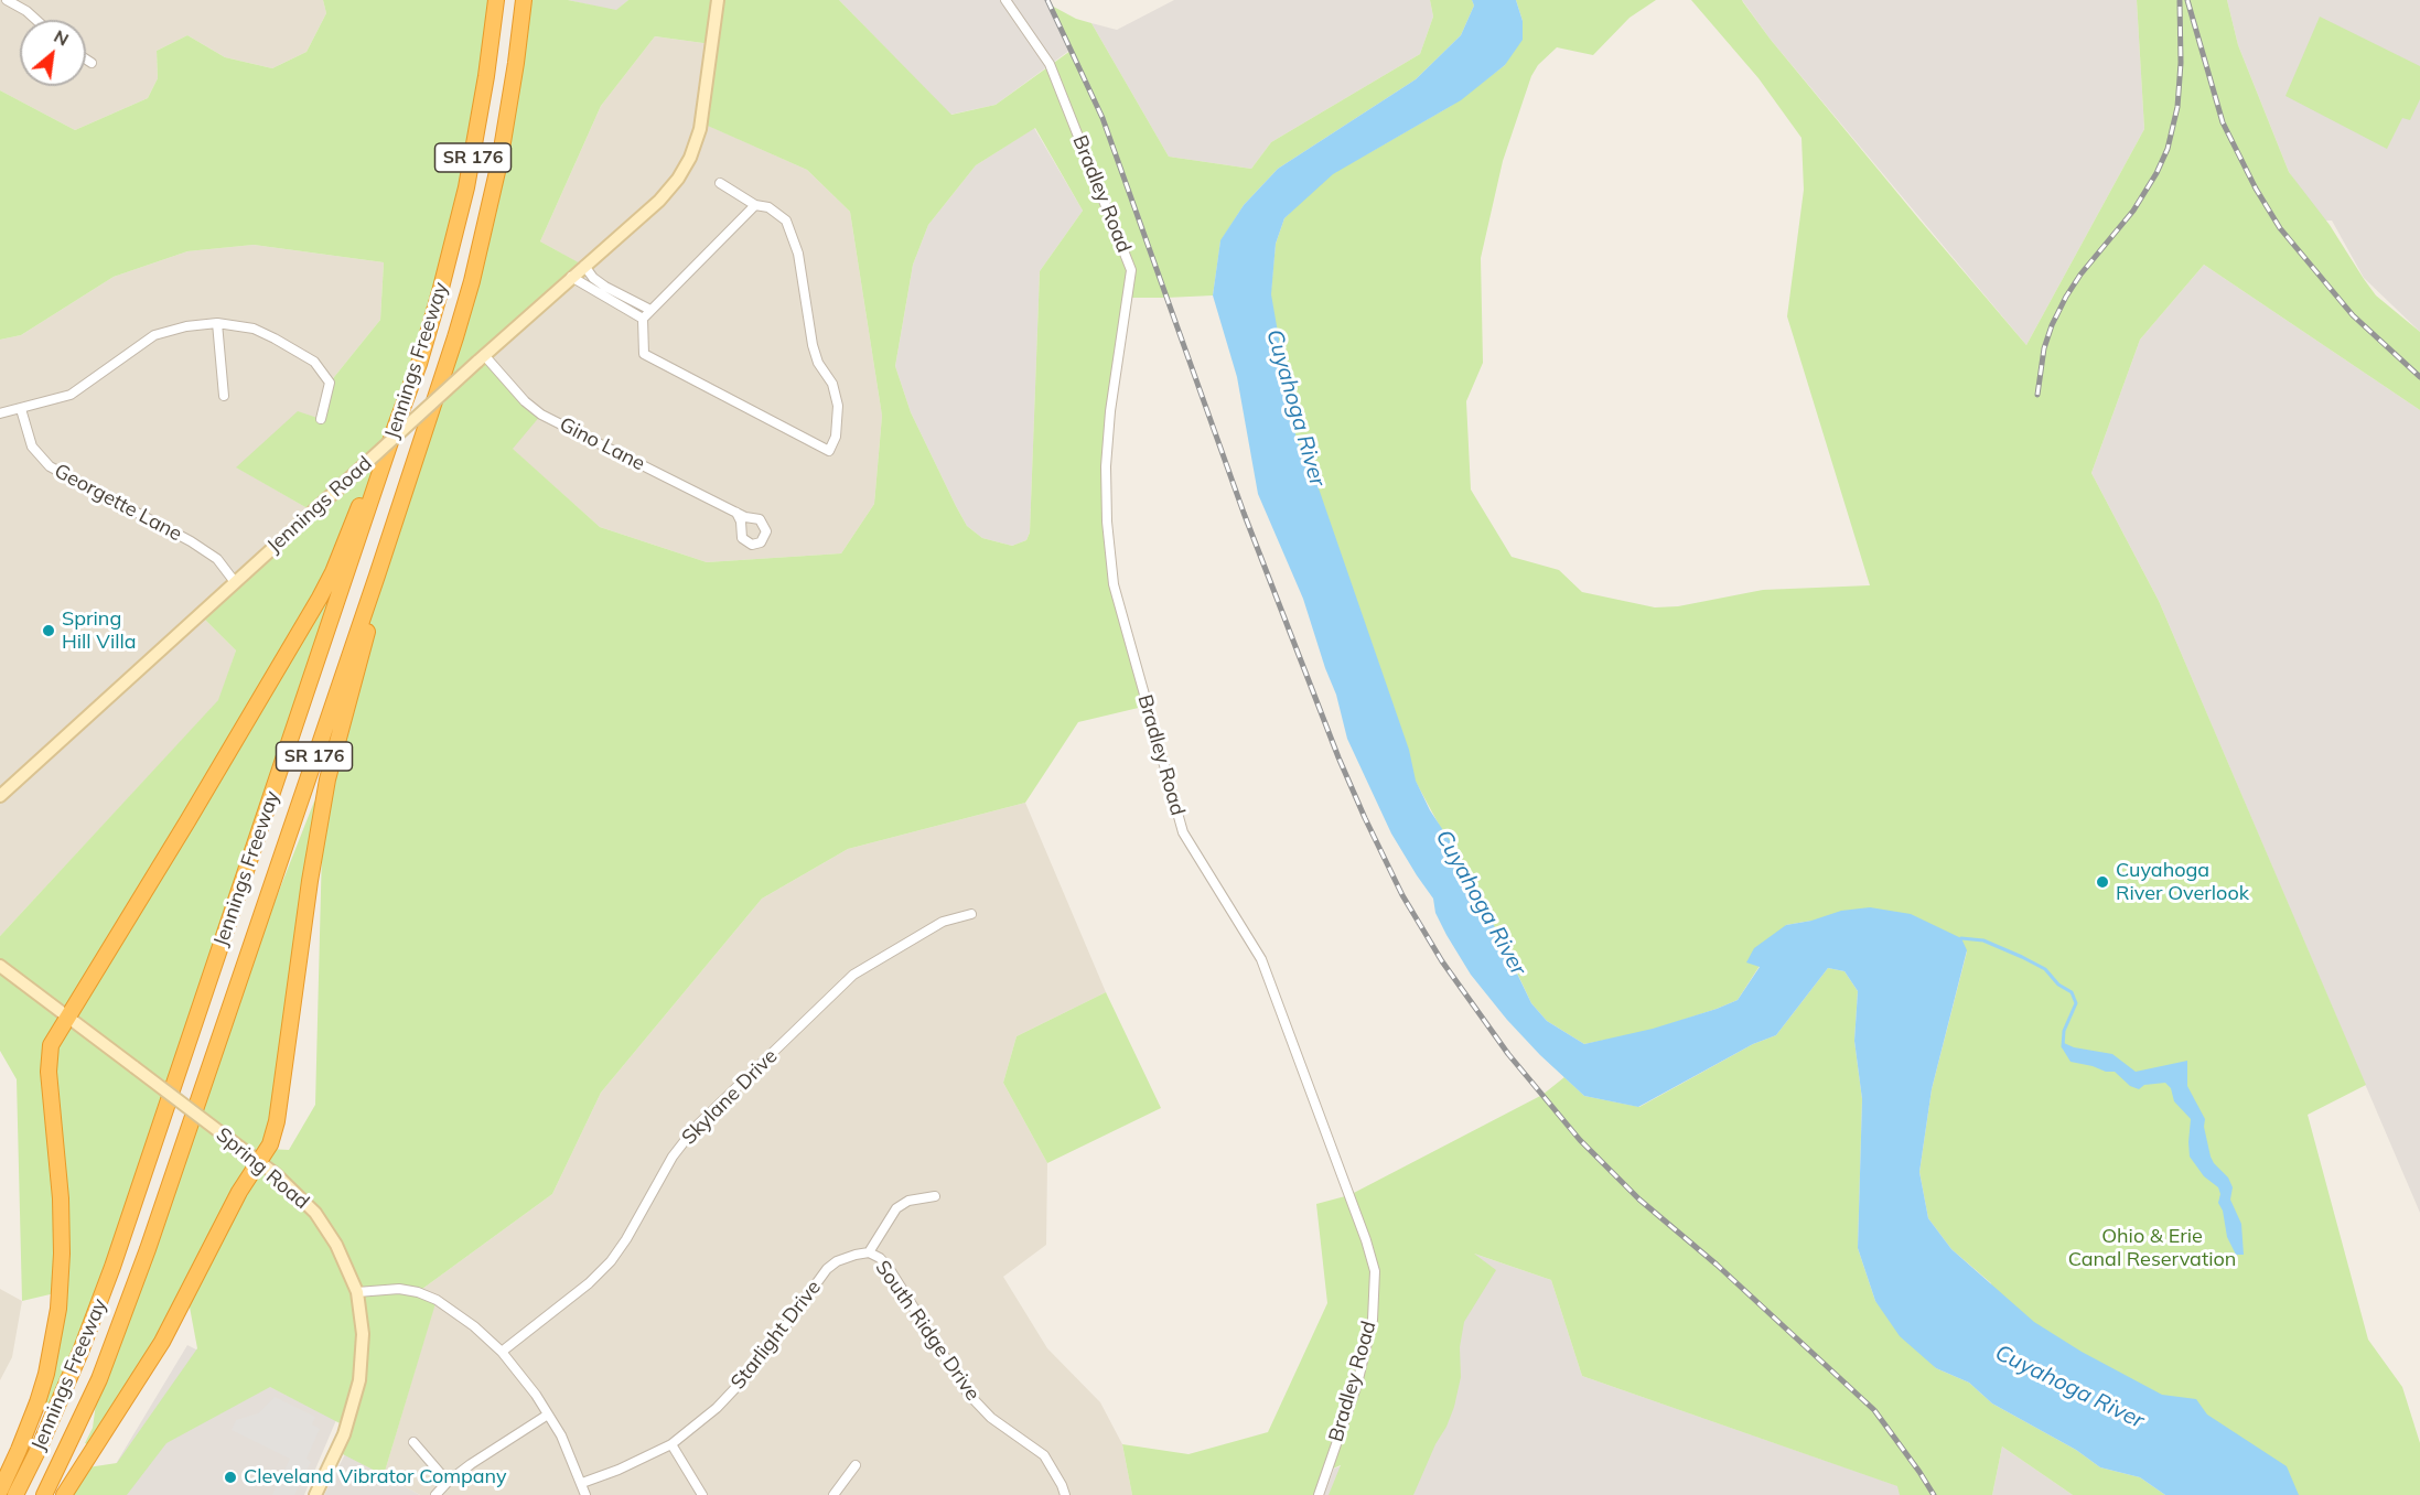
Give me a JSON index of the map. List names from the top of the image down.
{
  "streets": {
    "highway": ["SR 176", "Jennings Freeway"],
    "street": [
      "Bradley Road",
      "Gino Lane",
      "Georgette Lane",
      "Jennings Road",
      "Skylane Drive",
      "Spring Road",
      "South Ridge Drive",
      "Starlight Drive"
    ]
  },
  "crossings": [
    ["Gino Lane", "Jennings Road"],
    ["Georgette Lane", "Jennings Road"],
    ["South Ridge Drive", "Starlight Drive"]
  ],
  "water": ["Cuyahoga River"],
  "parks": ["Ohio & Erie Canal Reservation"],
  "places": ["Spring Hill Villa", "Cuyahoga River Overlook", "Cleveland Vibrator Company"],
  "north": "top right"
}
